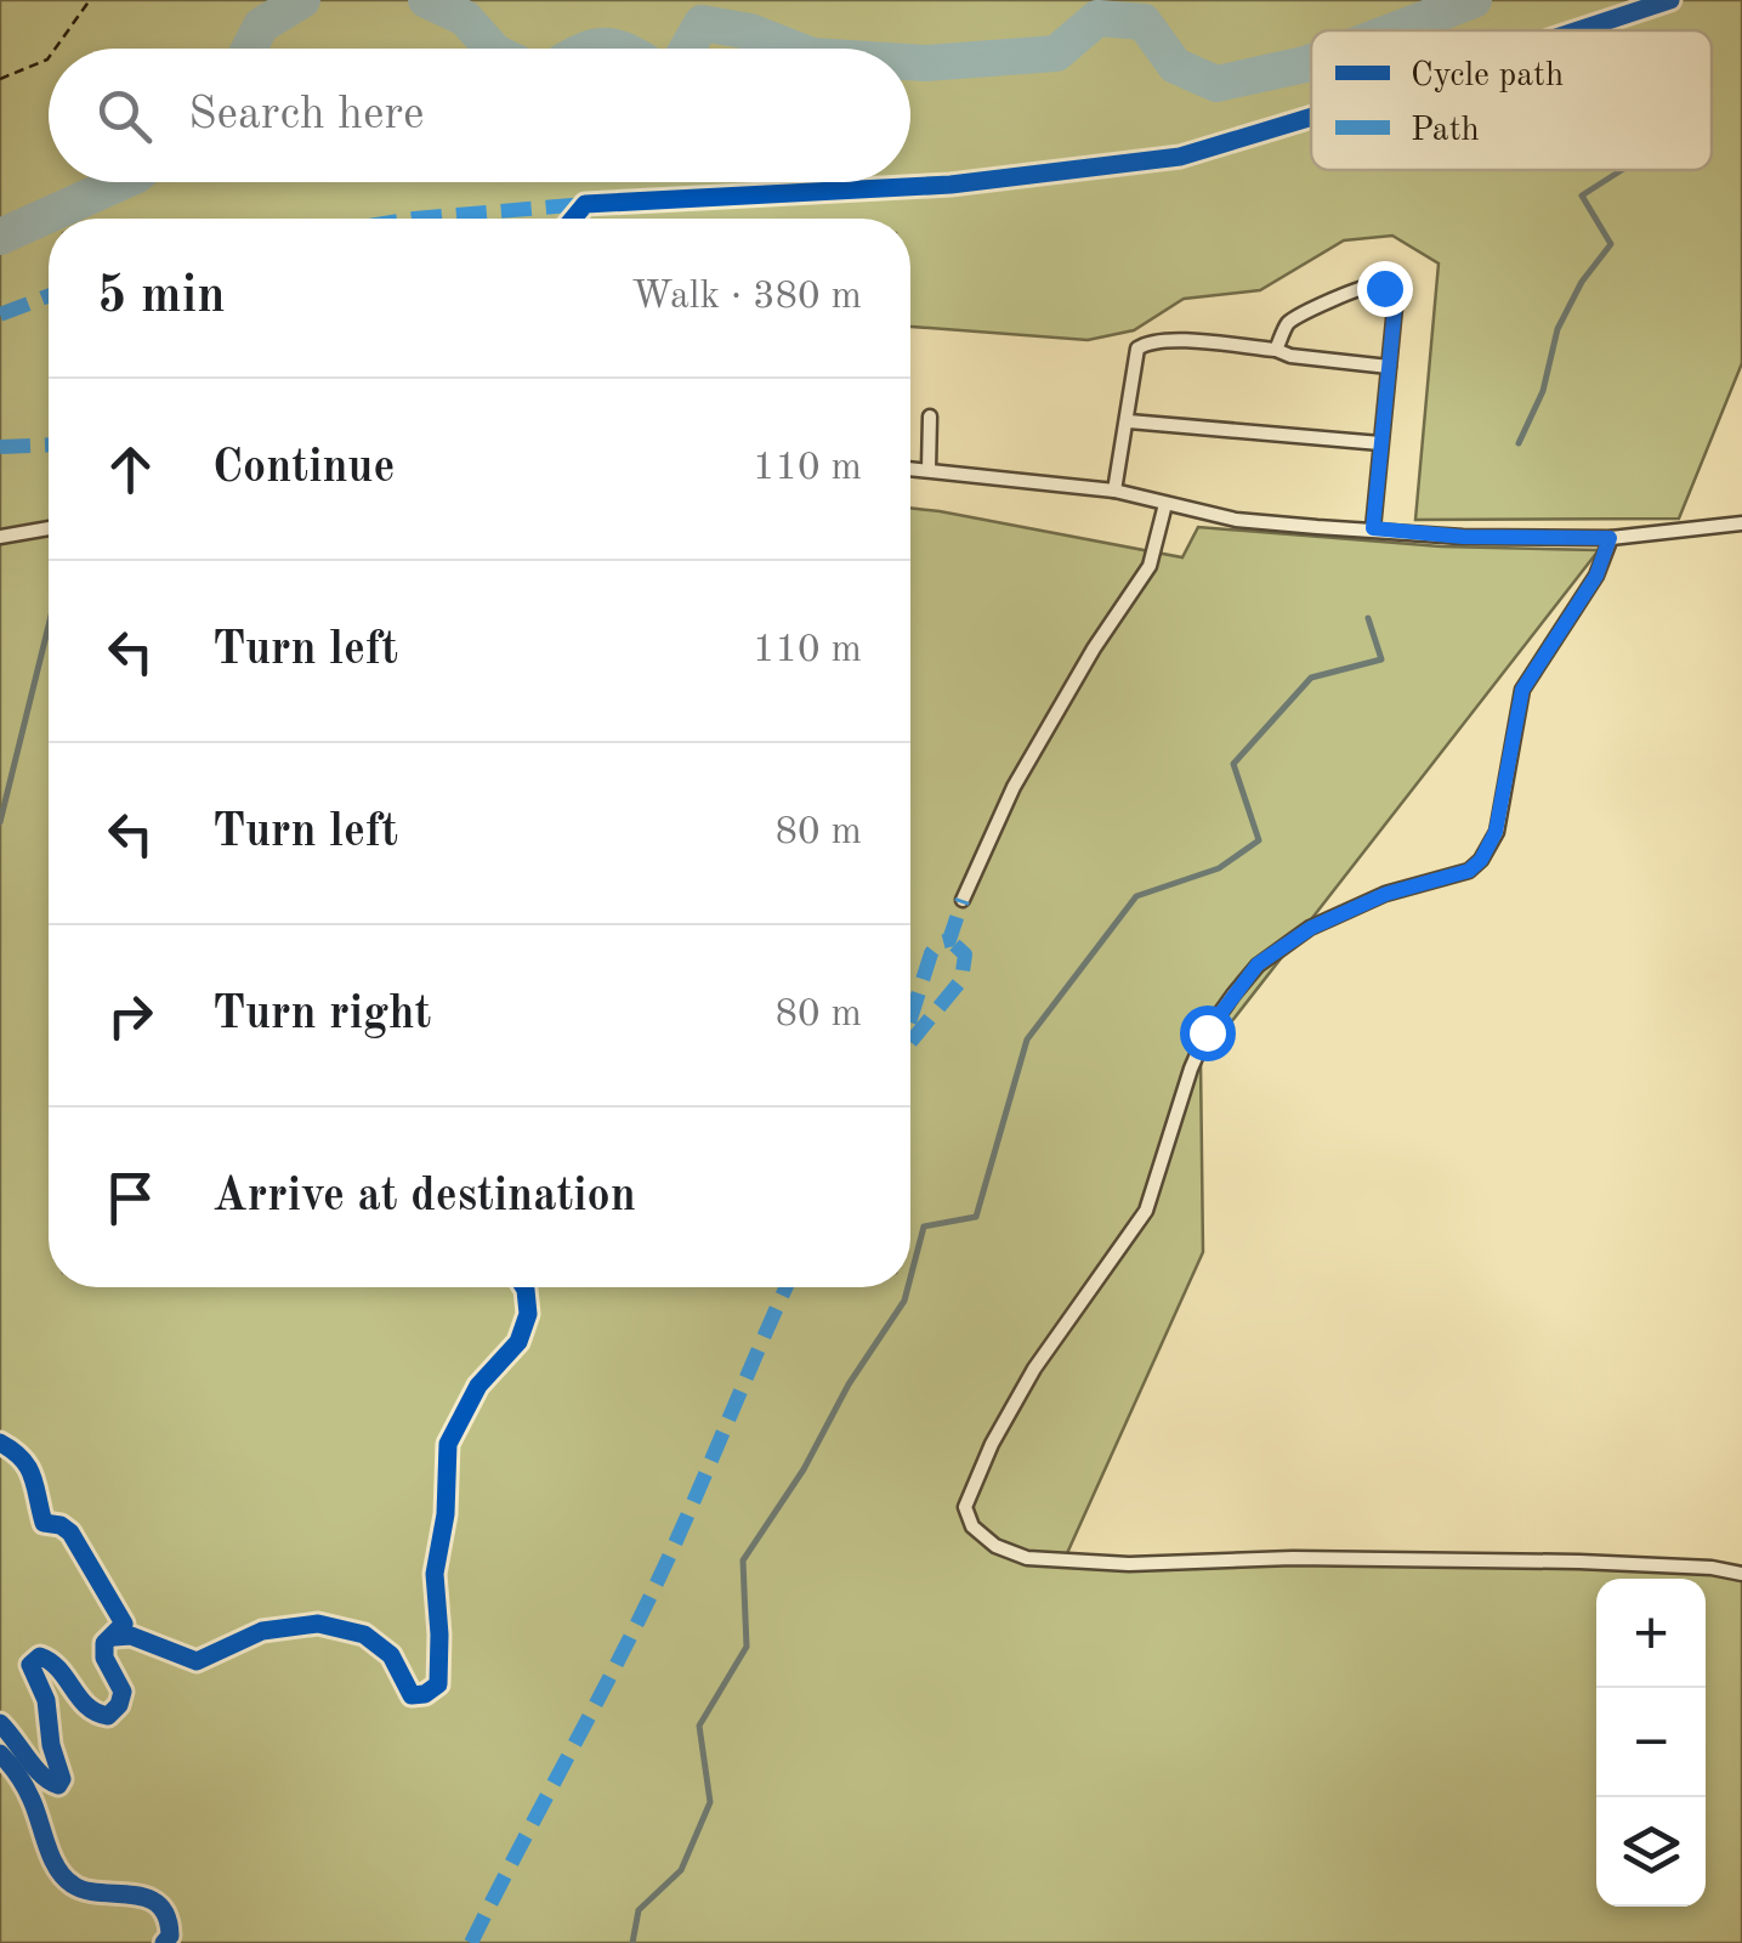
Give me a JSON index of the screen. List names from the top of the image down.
{
  "legend": ["Cycle path", "Path"],
  "page": {
    "search": "Search here",
    "heading": ["5 min", "Walk · 380 m"],
    "list": [
      ["Continue", "110 m"],
      ["Turn left", "110 m"],
      ["Turn left", "80 m"],
      ["Turn right", "80 m"],
      "Arrive at destination"
    ],
    "map_buttons": ["+", "−"]
  }
}
